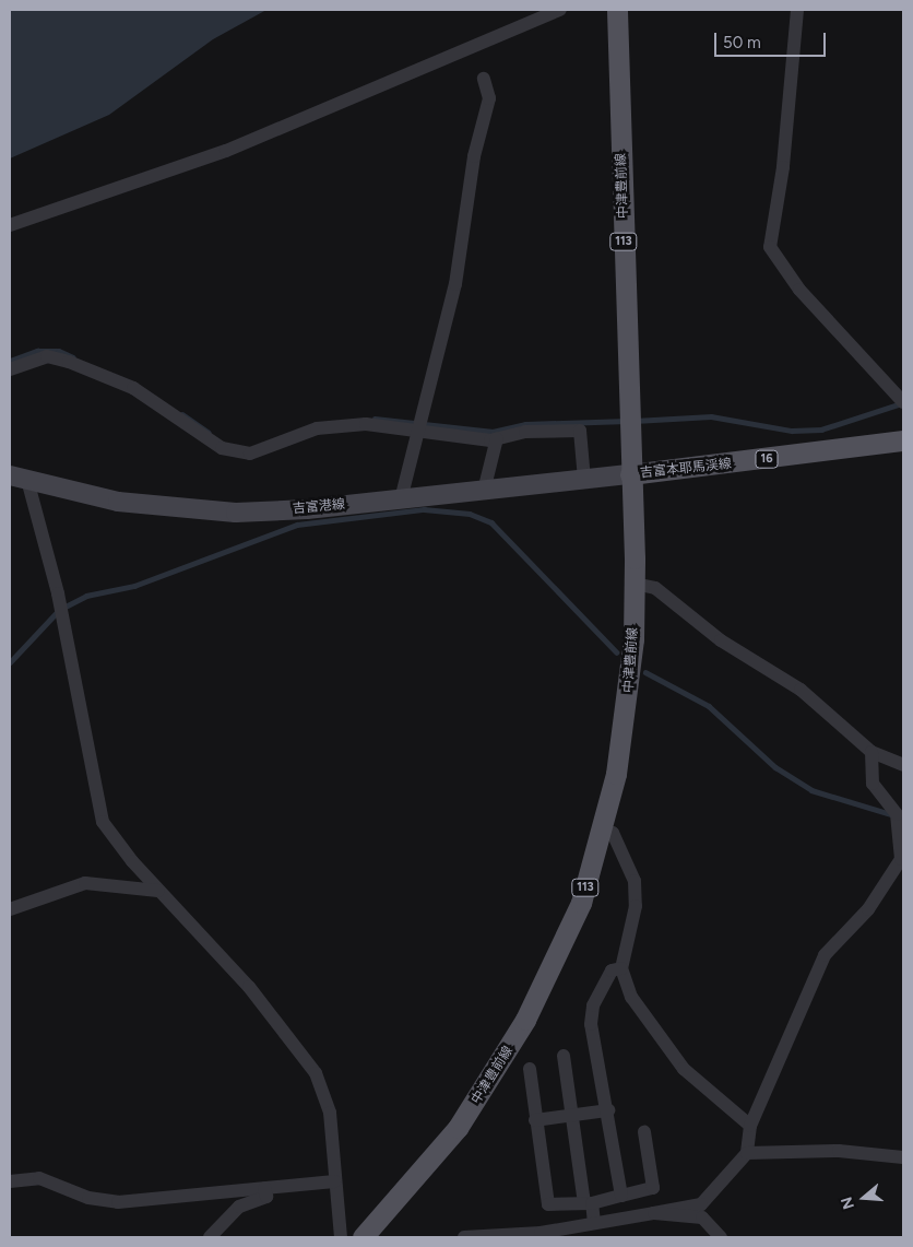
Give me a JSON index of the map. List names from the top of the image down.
{
  "streets": {
    "main road": [
      "中津豊前線",
      "113",
      "16",
      "吉富本耶馬渓線",
      "吉富港線"
    ]
  },
  "crossings": [
    ["中津豊前線", "吉富本耶馬渓線"],
    ["中津豊前線", "吉富港線"],
    ["吉富本耶馬渓線", "吉富港線"]
  ],
  "scale_bar": "50 m",
  "north": "left"
}
